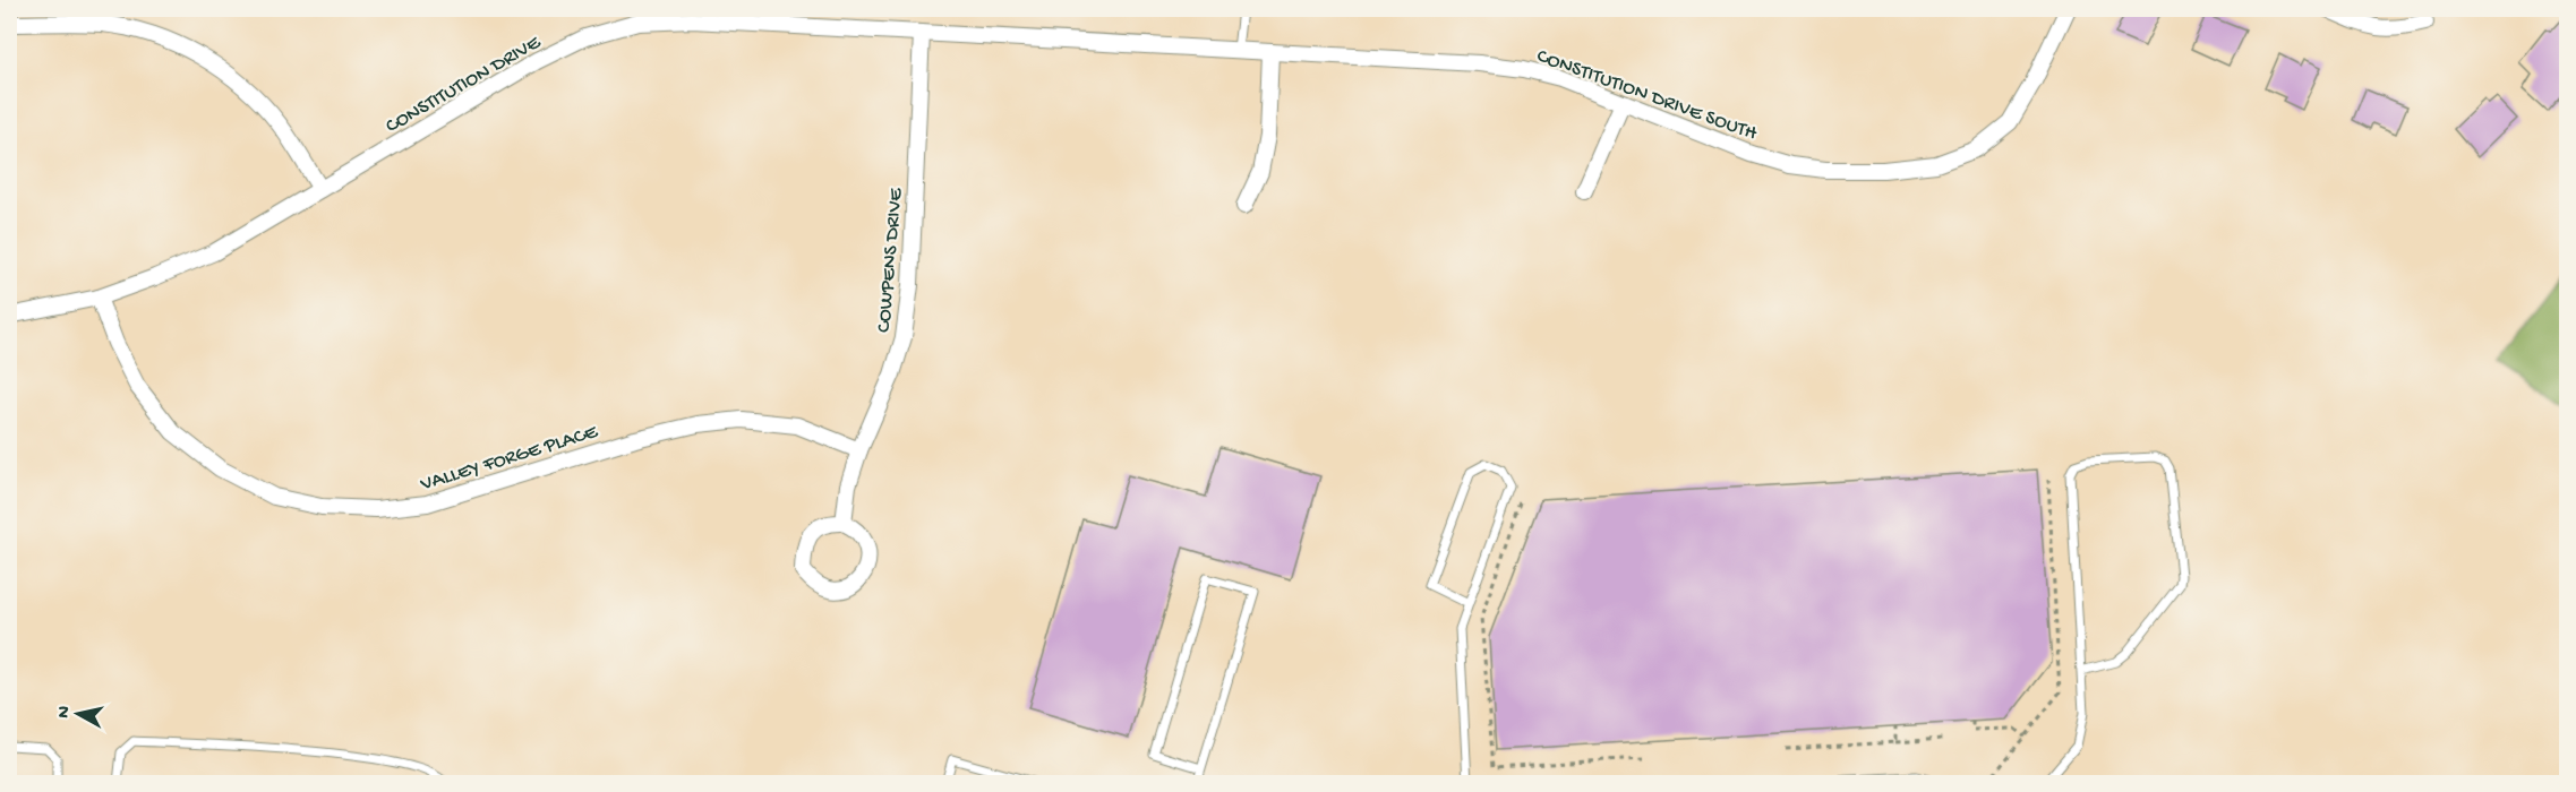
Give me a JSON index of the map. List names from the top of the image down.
{
  "streets": {
    "street": [
      "CONSTITUTION DRIVE",
      "CONSTITUTION DRIVE SOUTH",
      "COWPENS DRIVE",
      "VALLEY FORGE PLACE"
    ]
  },
  "crossings": [
    ["CONSTITUTION DRIVE", "CONSTITUTION DRIVE SOUTH"],
    ["CONSTITUTION DRIVE", "COWPENS DRIVE"],
    ["CONSTITUTION DRIVE", "VALLEY FORGE PLACE"],
    ["COWPENS DRIVE", "VALLEY FORGE PLACE"]
  ],
  "north": "left"
}
